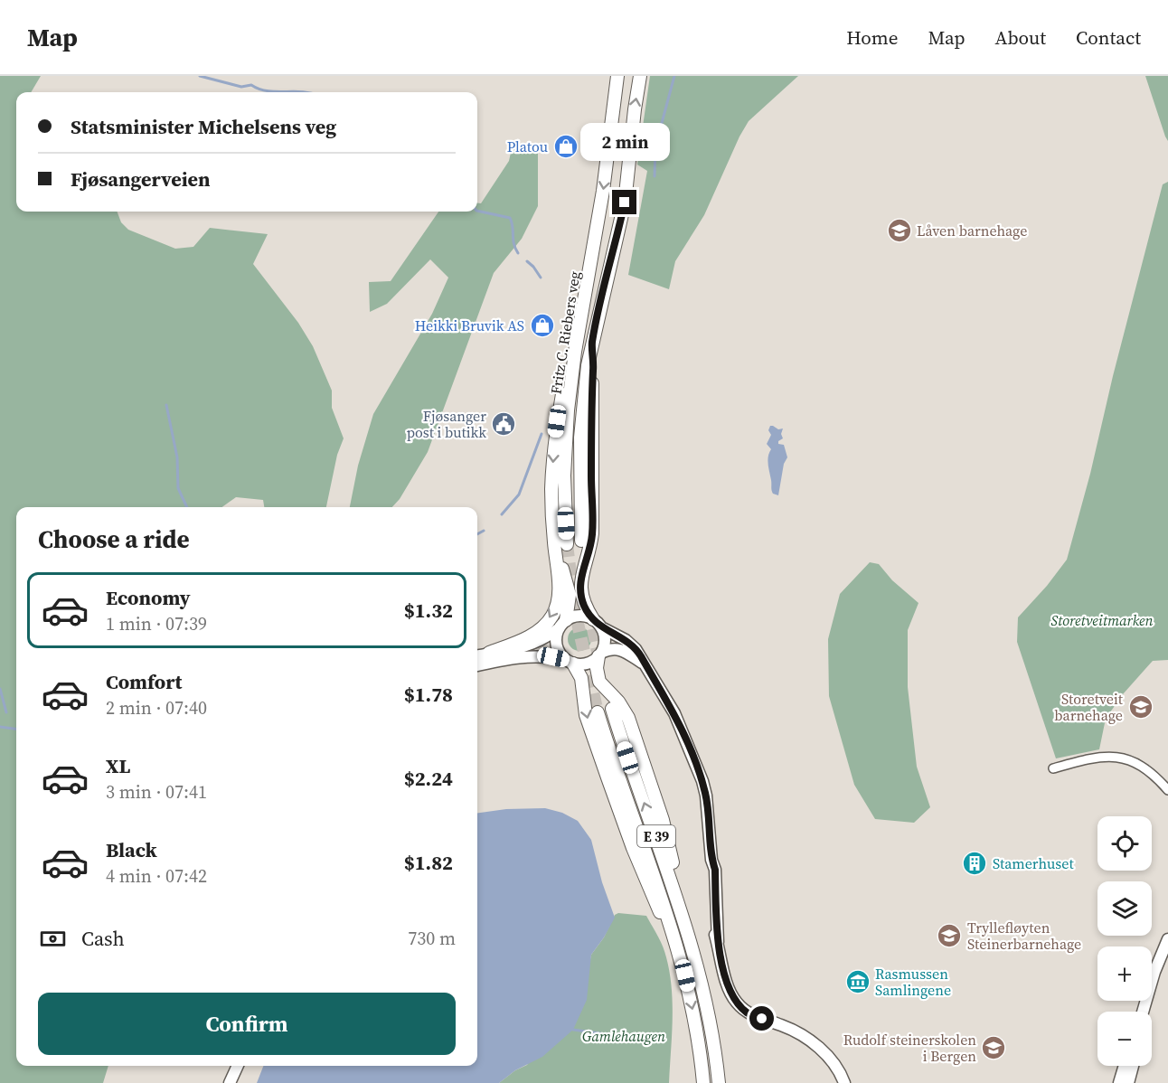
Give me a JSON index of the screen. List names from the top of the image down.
{
  "streets": {
    "highway": ["Fritz C. Riebers veg", "E 39"]
  },
  "crossings": [
    ["Fritz C. Riebers veg", "E 39"]
  ],
  "parks": ["Storetveitmarken", "Gamlehaugen"],
  "places": {
    "shop": ["Platou", "Heikki Bruvik AS"],
    "school or university": [
      "Låven barnehage",
      "Storetveit barnehage",
      "Tryllefløyten Steinerbarnehage",
      "Rudolf steinerskolen i Bergen"
    ],
    "public building": ["Fjøsanger post i butikk"],
    "building": ["Stamerhuset"],
    "museum": ["Rasmussen Samlingene"]
  },
  "page": {
    "header": "Map",
    "nav": [
      "Home",
      "Map",
      "About",
      "Contact"
    ],
    "banner": ["Statsminister Michelsens veg", "Fjøsangerveien"],
    "bubble": "2 min",
    "heading": "Choose a ride",
    "list": [
      {
        "name": "Economy",
        "note": "1 min · 07:39",
        "value": "$1.32"
      },
      {
        "name": "Comfort",
        "note": "2 min · 07:40",
        "value": "$1.78"
      },
      {
        "name": "XL",
        "note": "3 min · 07:41",
        "value": "$2.24"
      },
      {
        "name": "Black",
        "note": "4 min · 07:42",
        "value": "$1.82"
      }
    ],
    "map_buttons": ["+", "−"],
    "pay": ["Cash", "730 m"],
    "buttons": "Confirm"
  }
}
